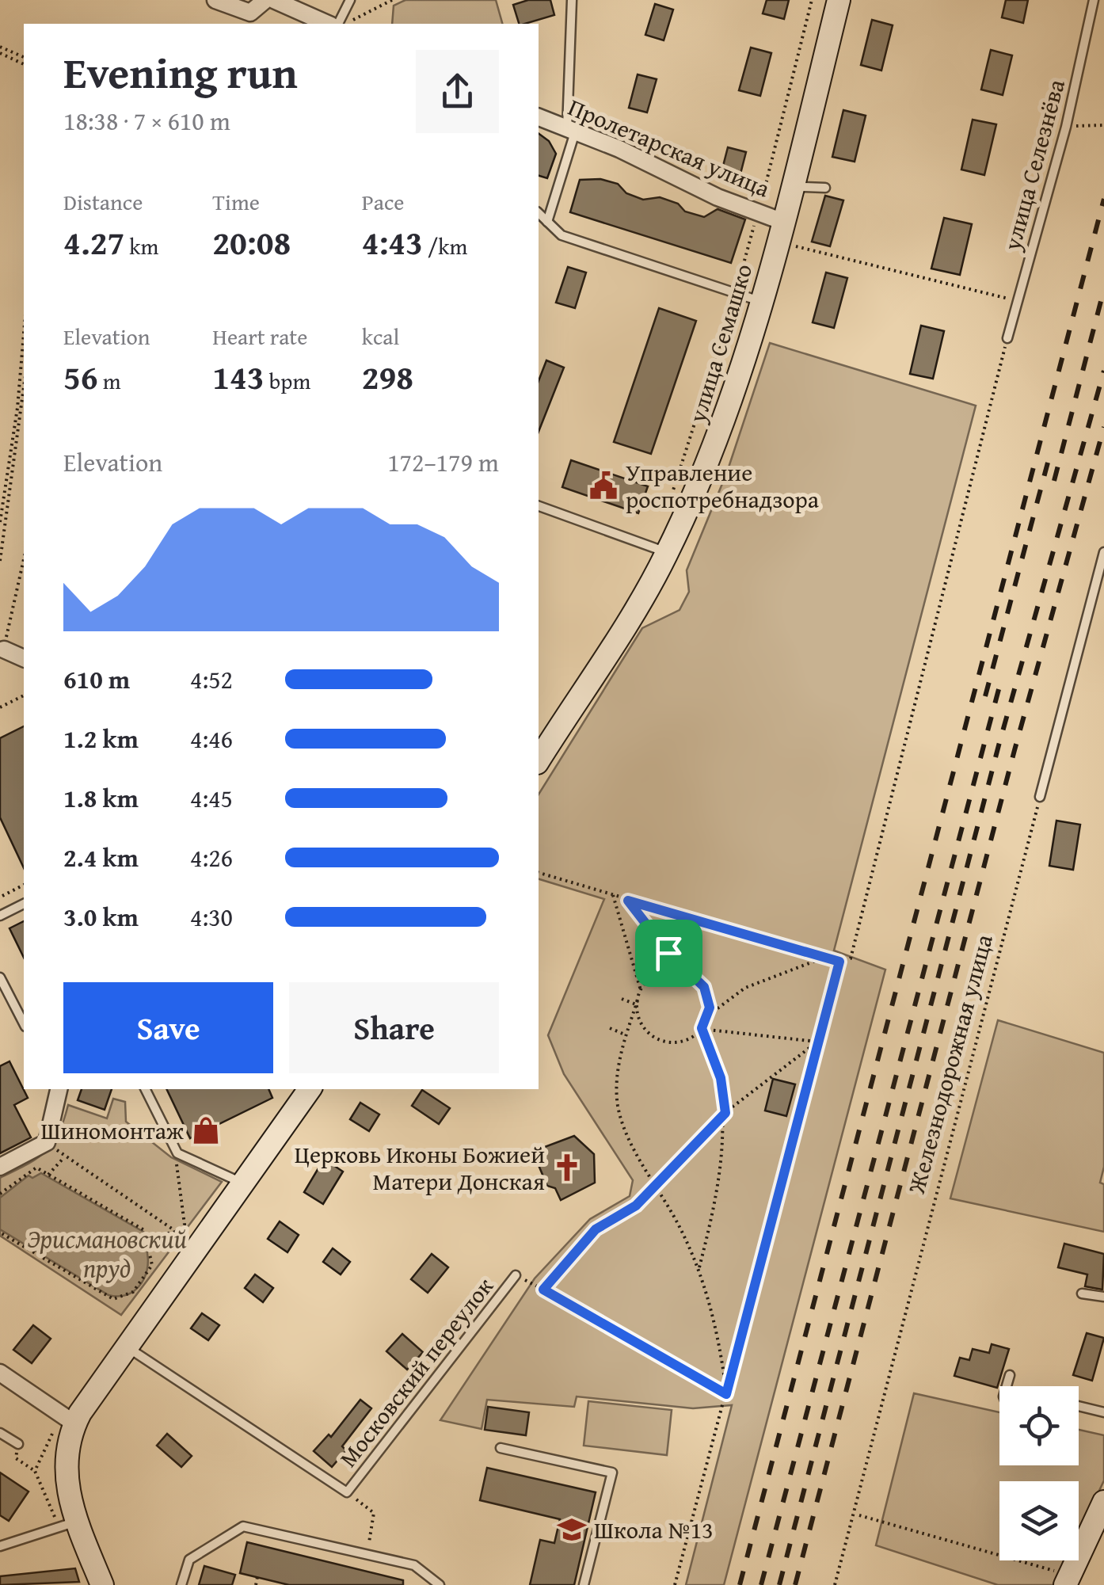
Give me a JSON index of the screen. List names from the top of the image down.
{
  "streets": {
    "main road": ["улица Семашко"],
    "street": ["Пролетарская улица"],
    "lane": ["улица Селезнёва", "Московский переулок"],
    "path": ["Железнодорожная улица"]
  },
  "crossings": [
    ["Пролетарская улица", "улица Семашко"]
  ],
  "water": ["Эрисмановский пруд"],
  "places": {
    "public building": ["Управление роспотребнадзора"],
    "shop": ["Шиномонтаж"],
    "church": ["Церковь Иконы Божией Матери Донская"],
    "school or university": ["Школа №13"]
  },
  "page": {
    "heading": ["Evening run", "18:38 · 7 × 610 m"],
    "stats": [
      ["Distance", "4.27 km"],
      ["Time", "20:08"],
      ["Pace", "4:43 /km"],
      ["Elevation", "56 m"],
      ["Heart rate", "143 bpm"],
      ["kcal", "298"]
    ],
    "chart": ["Elevation", "172–179 m"],
    "list": [
      {
        "name": "610 m",
        "note": "4:52"
      },
      {
        "name": "1.2 km",
        "note": "4:46"
      },
      {
        "name": "1.8 km",
        "note": "4:45"
      },
      {
        "name": "2.4 km",
        "note": "4:26"
      },
      {
        "name": "3.0 km",
        "note": "4:30"
      }
    ],
    "buttons": ["Save", "Share"]
  }
}
